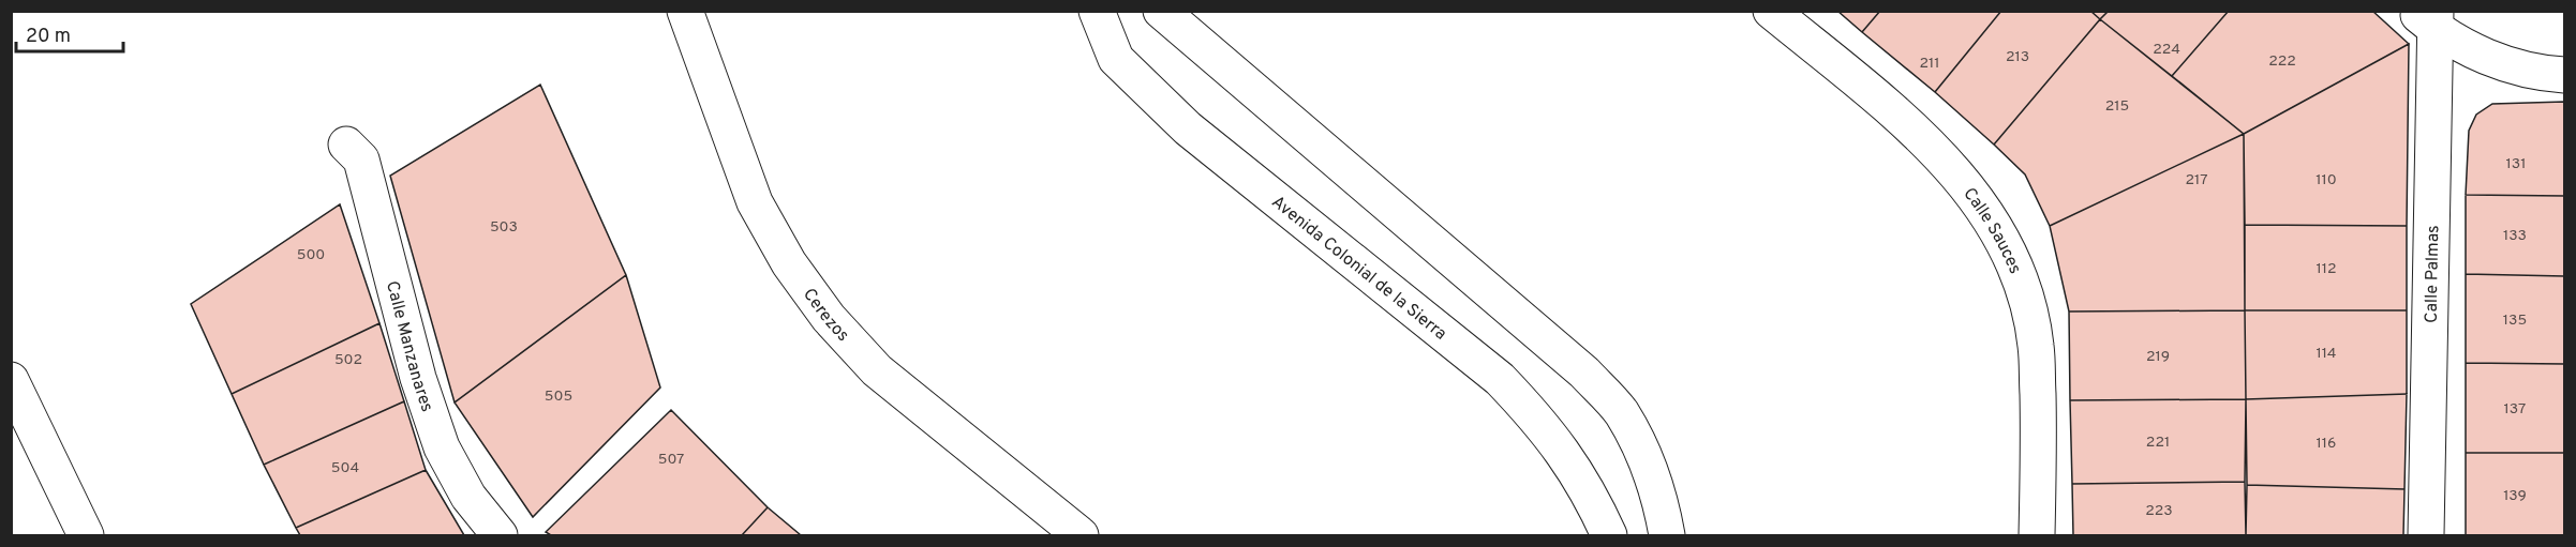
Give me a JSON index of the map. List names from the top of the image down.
{
  "streets": {
    "street": [
      "Calle Sauces",
      "Avenida Colonial de la Sierra",
      "Calle Palmas",
      "Cerezos",
      "Calle Manzanares"
    ]
  },
  "house_numbers": [
    "224",
    "213",
    "222",
    "211",
    "215",
    "131",
    "217",
    "110",
    "503",
    "133",
    "500",
    "112",
    "135",
    "114",
    "219",
    "502",
    "505",
    "137",
    "221",
    "116",
    "507",
    "504",
    "139",
    "223"
  ],
  "scale_bar": "20 m"
}
